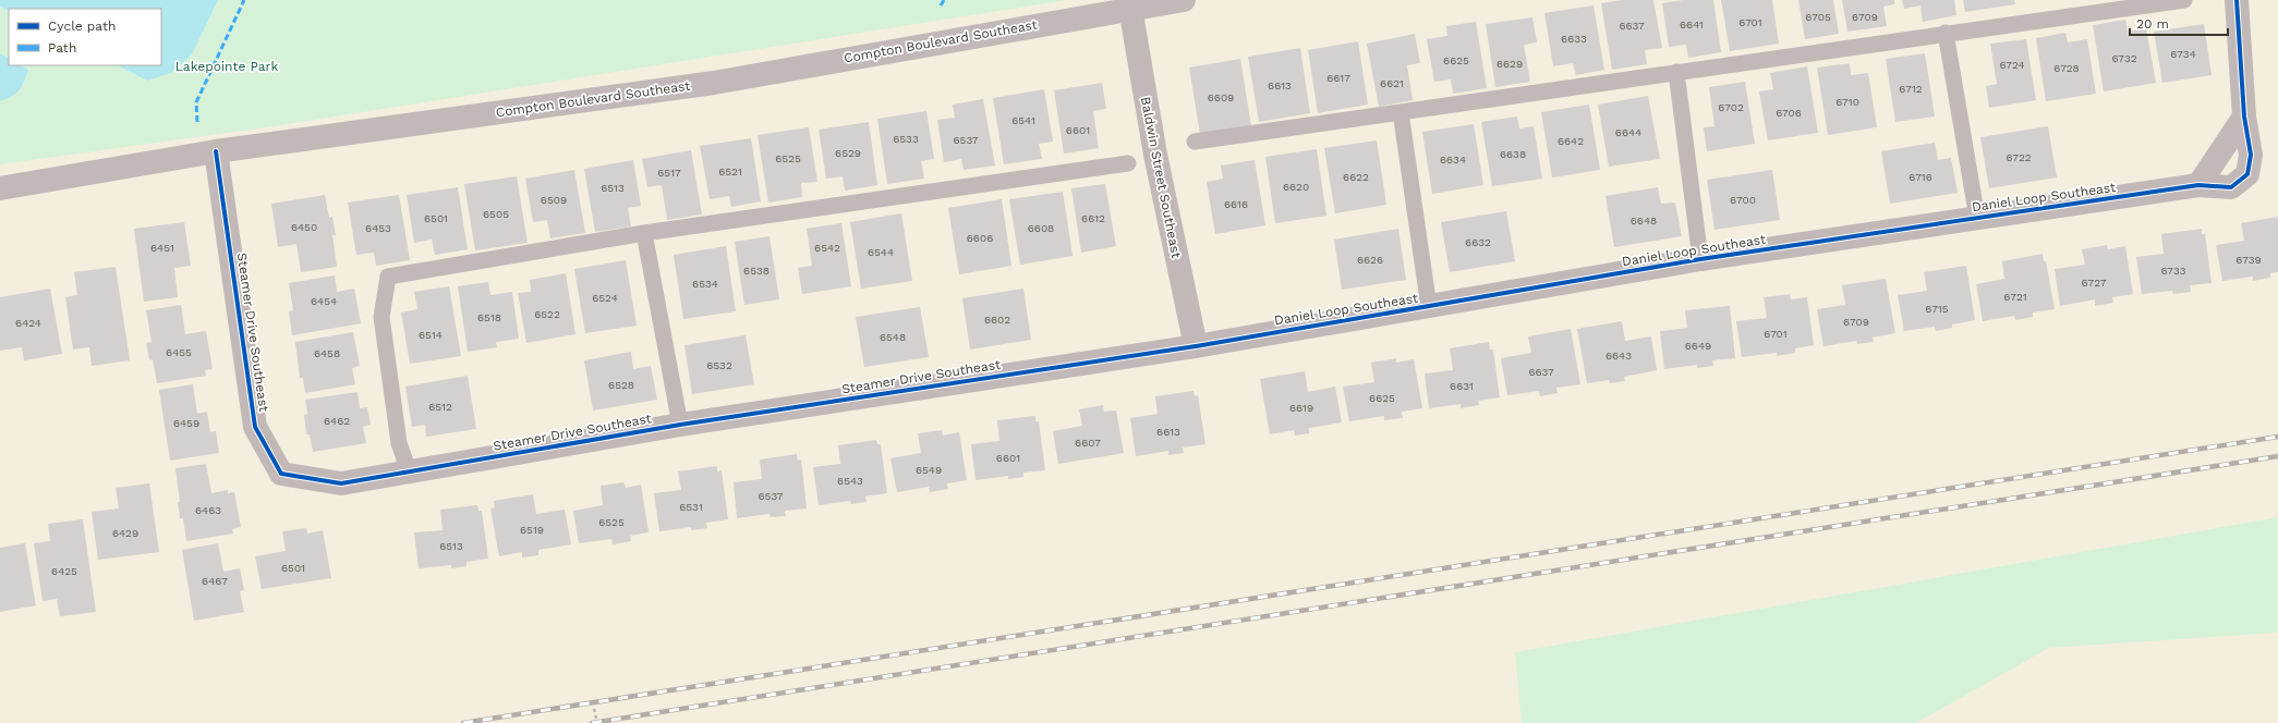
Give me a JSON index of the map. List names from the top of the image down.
{
  "streets": {
    "street": [
      "Compton Boulevard Southeast",
      "Baldwin Street Southeast",
      "Daniel Loop Southeast",
      "Steamer Drive Southeast"
    ]
  },
  "crossings": [
    ["Compton Boulevard Southeast", "Baldwin Street Southeast"],
    ["Compton Boulevard Southeast", "Steamer Drive Southeast"],
    ["Baldwin Street Southeast", "Daniel Loop Southeast"],
    ["Baldwin Street Southeast", "Steamer Drive Southeast"],
    ["Daniel Loop Southeast", "Steamer Drive Southeast"]
  ],
  "parks": ["Lakepointe Park"],
  "house_numbers": [
    "6705",
    "6709",
    "6701",
    "6641",
    "6637",
    "6633",
    "6734",
    "6732",
    "6625",
    "6629",
    "6724",
    "6728",
    "6617",
    "6621",
    "6613",
    "6712",
    "6609",
    "6710",
    "6702",
    "6706",
    "6541",
    "6601",
    "6644",
    "6533",
    "6537",
    "6642",
    "6529",
    "6638",
    "6722",
    "6525",
    "6634",
    "6521",
    "6517",
    "6622",
    "6716",
    "6620",
    "6513",
    "6509",
    "6700",
    "6616",
    "6505",
    "6501",
    "6612",
    "6648",
    "6450",
    "6453",
    "6608",
    "6606",
    "6632",
    "6451",
    "6542",
    "6544",
    "6626",
    "6739",
    "6538",
    "6733",
    "6727",
    "6534",
    "6721",
    "6524",
    "6454",
    "6715",
    "6522",
    "6518",
    "6602",
    "6709",
    "6424",
    "6701",
    "6514",
    "6548",
    "6649",
    "6455",
    "6458",
    "6643",
    "6532",
    "6637",
    "6528",
    "6631",
    "6625",
    "6512",
    "6619",
    "6462",
    "6459",
    "6613",
    "6607",
    "6601",
    "6549",
    "6543",
    "6537",
    "6531",
    "6463",
    "6525",
    "6519",
    "6429",
    "6513",
    "6501",
    "6425",
    "6467"
  ],
  "legend": ["Cycle path", "Path"],
  "scale_bar": "20 m"
}
